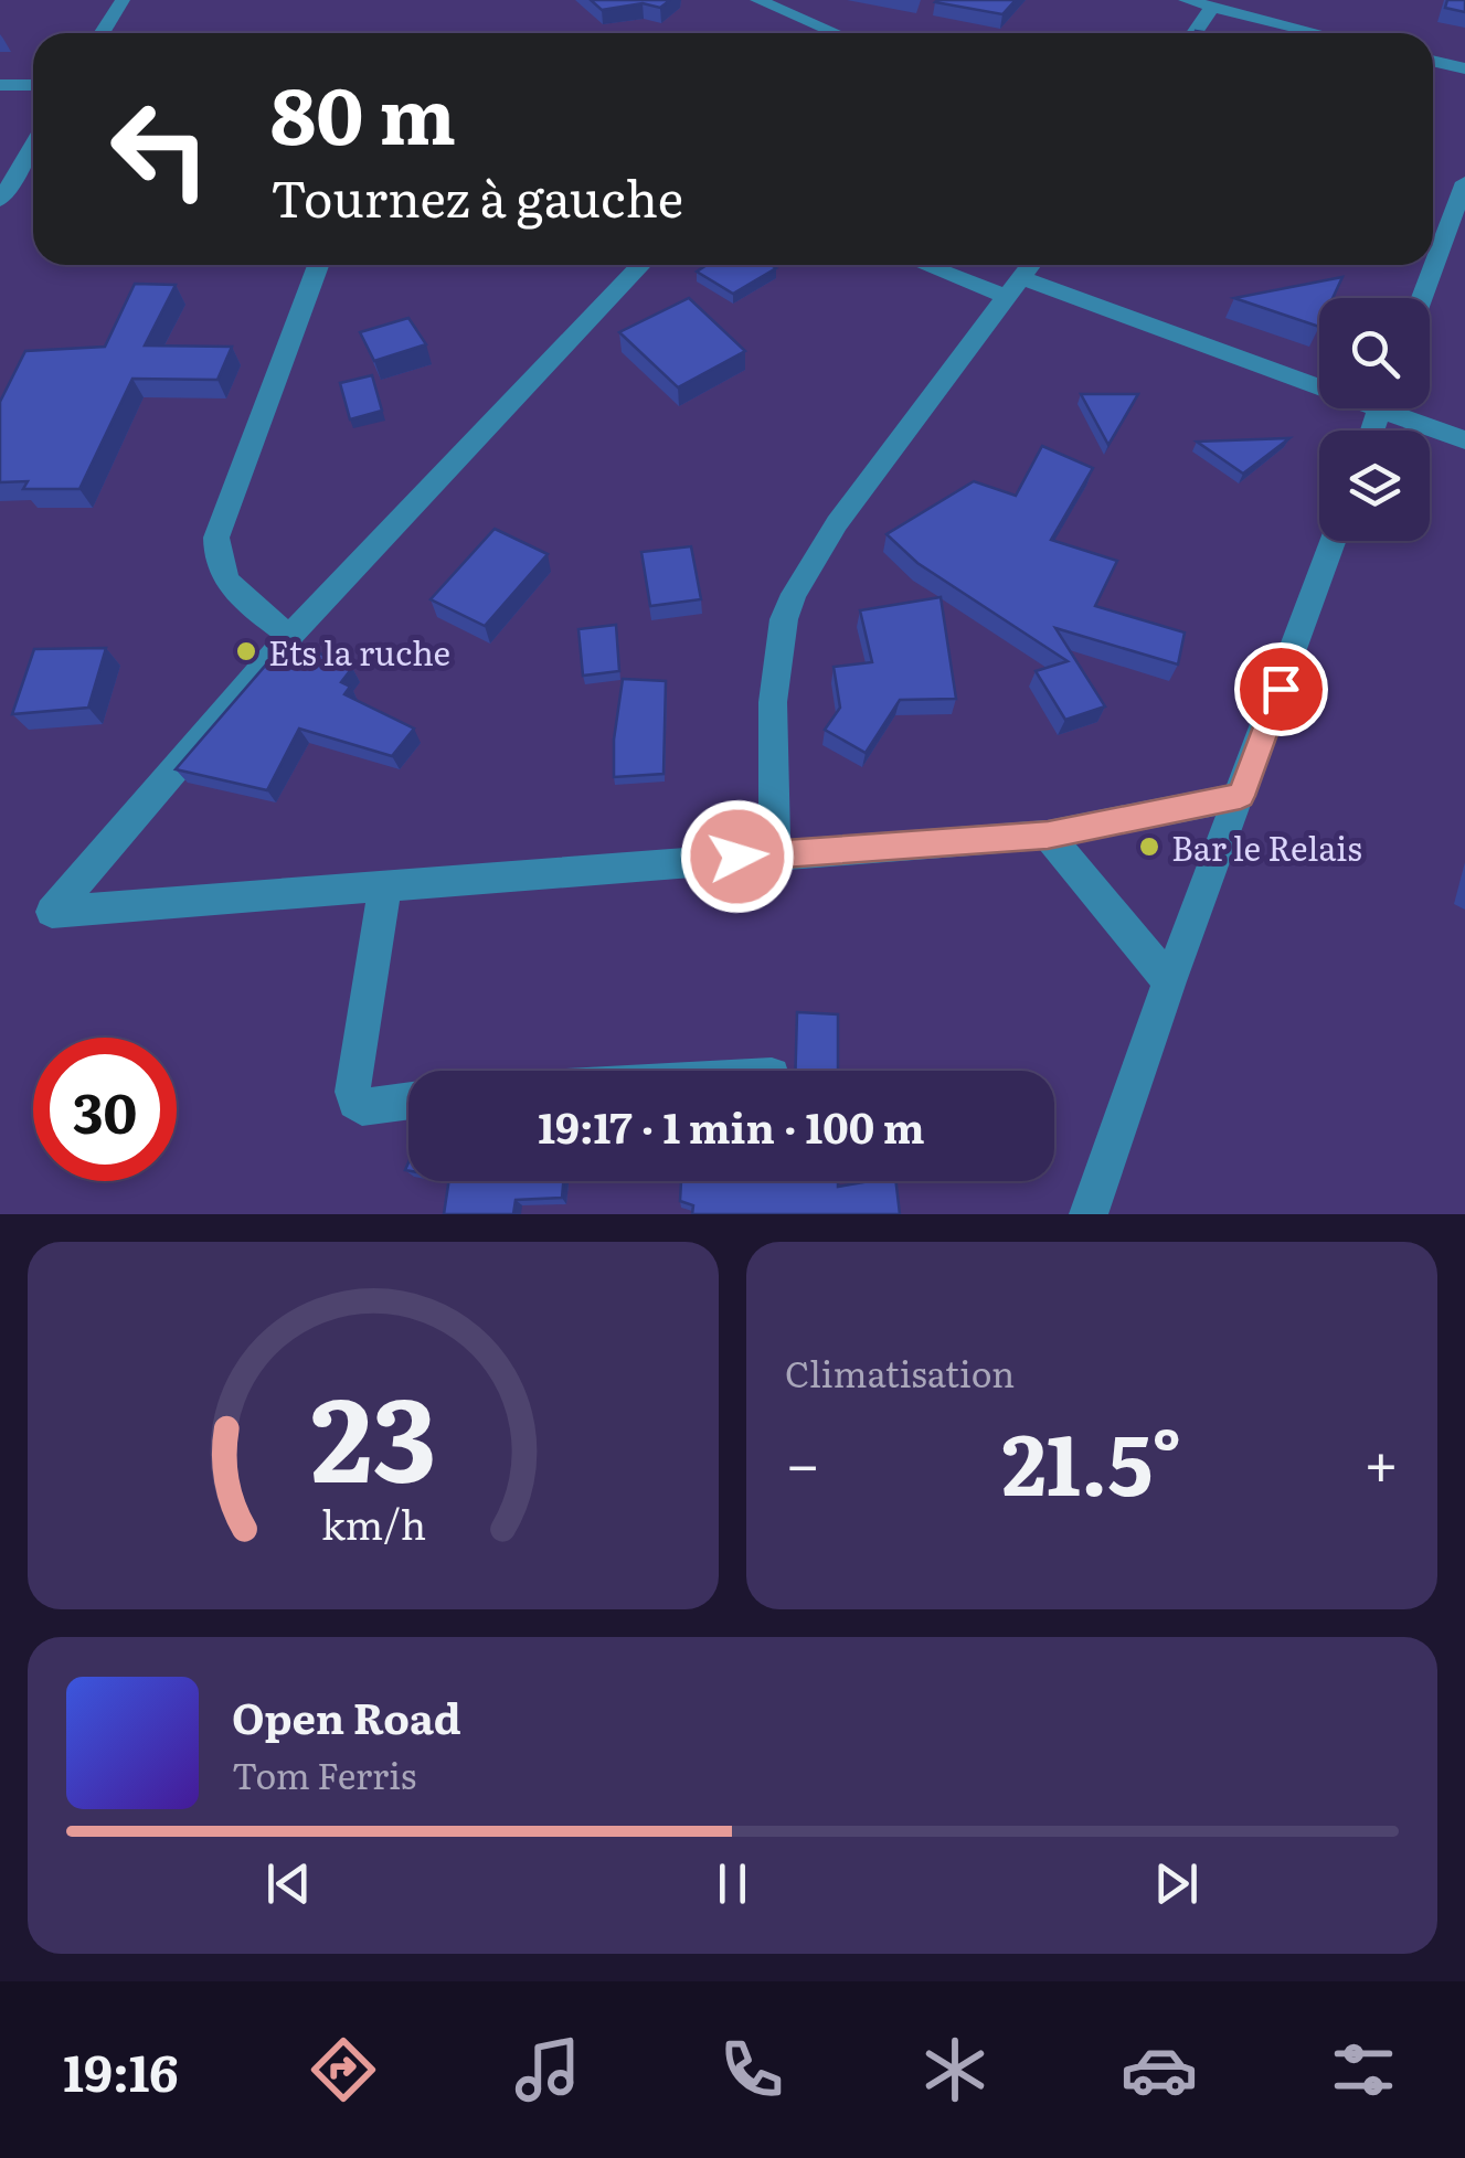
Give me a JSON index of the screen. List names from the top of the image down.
{
  "places": ["Ets la ruche", "Bar le Relais"],
  "page": {
    "turn": ["80 m", "Tournez à gauche"],
    "limit": "30",
    "trip": "19:17 · 1 min · 100 m",
    "tile": "Climatisation",
    "heat": ["−", "21.5°", "+"],
    "song": ["Open Road", "Tom Ferris"],
    "tabs": "19:16",
    "gauge": ["23", "km/h"]
  }
}
